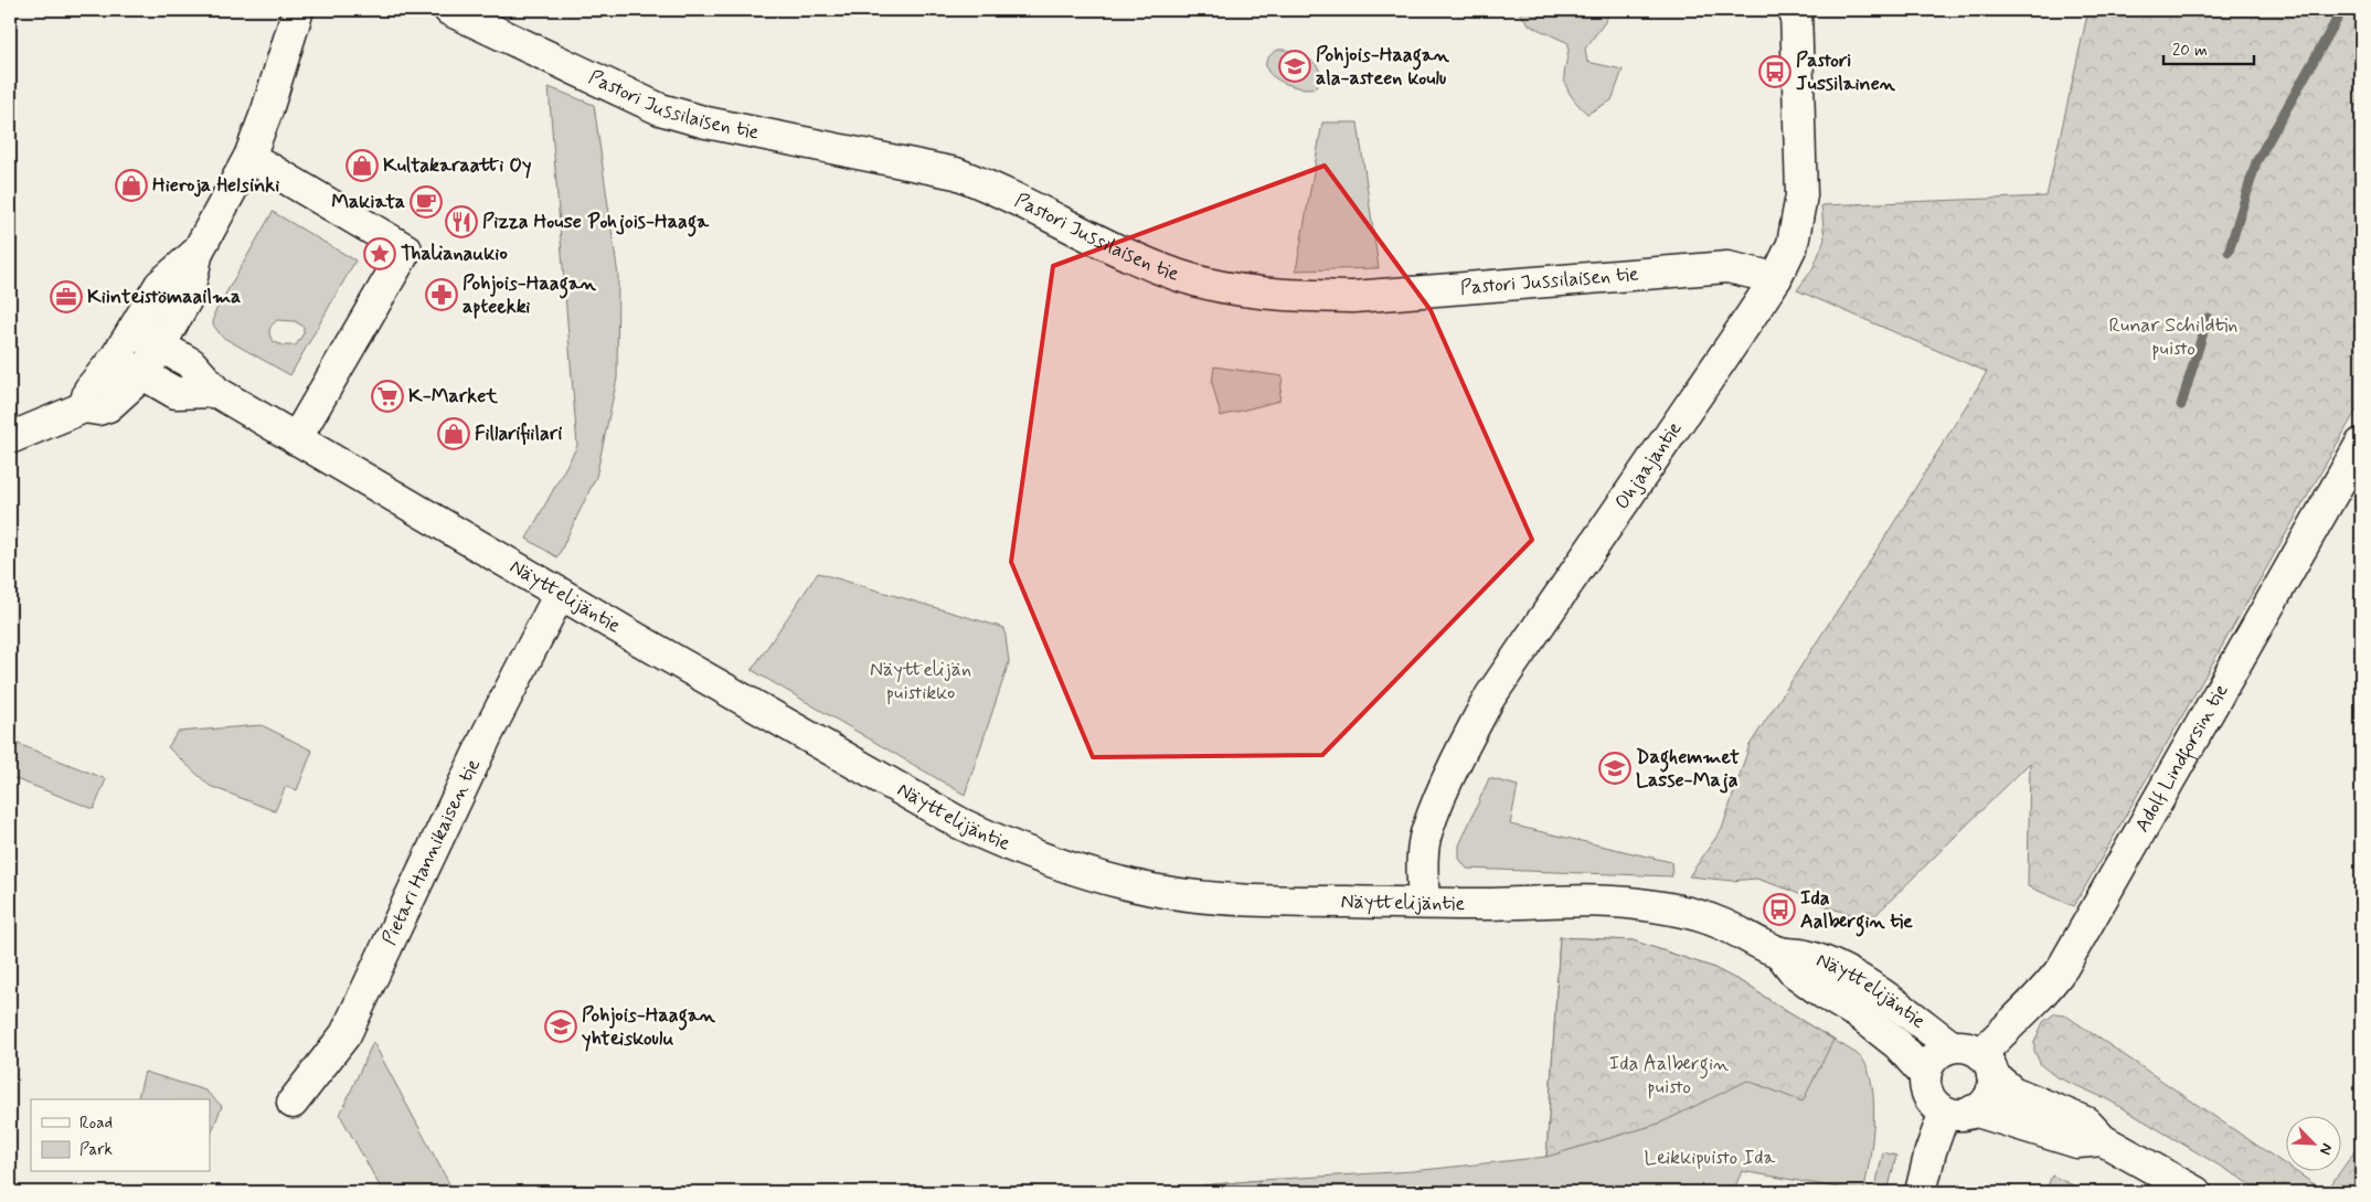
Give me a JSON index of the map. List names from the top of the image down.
{
  "streets": {
    "street": [
      "Pastori Jussilaisen tie",
      "Ohjaajantie",
      "Näyttelijäntie",
      "Adolf Lindforsin tie",
      "Pietari Hannikaisen tie"
    ]
  },
  "crossings": [
    ["Pastori Jussilaisen tie", "Ohjaajantie"],
    ["Ohjaajantie", "Näyttelijäntie"],
    ["Näyttelijäntie", "Adolf Lindforsin tie"],
    ["Näyttelijäntie", "Pietari Hannikaisen tie"]
  ],
  "parks": [
    "Runar Schildtin puisto",
    "Näyttelijän puistikko",
    "Ida Aalbergin puisto",
    "Leikkipuisto Ida"
  ],
  "places": {
    "school or university": ["Pohjois-Haagan ala-asteen koulu", "Daghemmet Lasse-Maja", "Pohjois-Haagan yhteiskoulu"],
    "bus stop": ["Pastori Jussilainen", "Ida Aalbergin tie"],
    "shop": ["Kultakaraatti Oy", "Hieroja Helsinki", "Fillarifiilari"],
    "cafe": ["Makiata"],
    "restaurant": ["Pizza House Pohjois-Haaga"],
    "place": ["Thalianaukio"],
    "pharmacy": ["Pohjois-Haagan apteekki"],
    "office": ["Kiinteistömaailma"],
    "supermarket": ["K-Market"]
  },
  "legend": ["Road", "Park"],
  "scale_bar": "20 m",
  "north": "bottom right"
}
